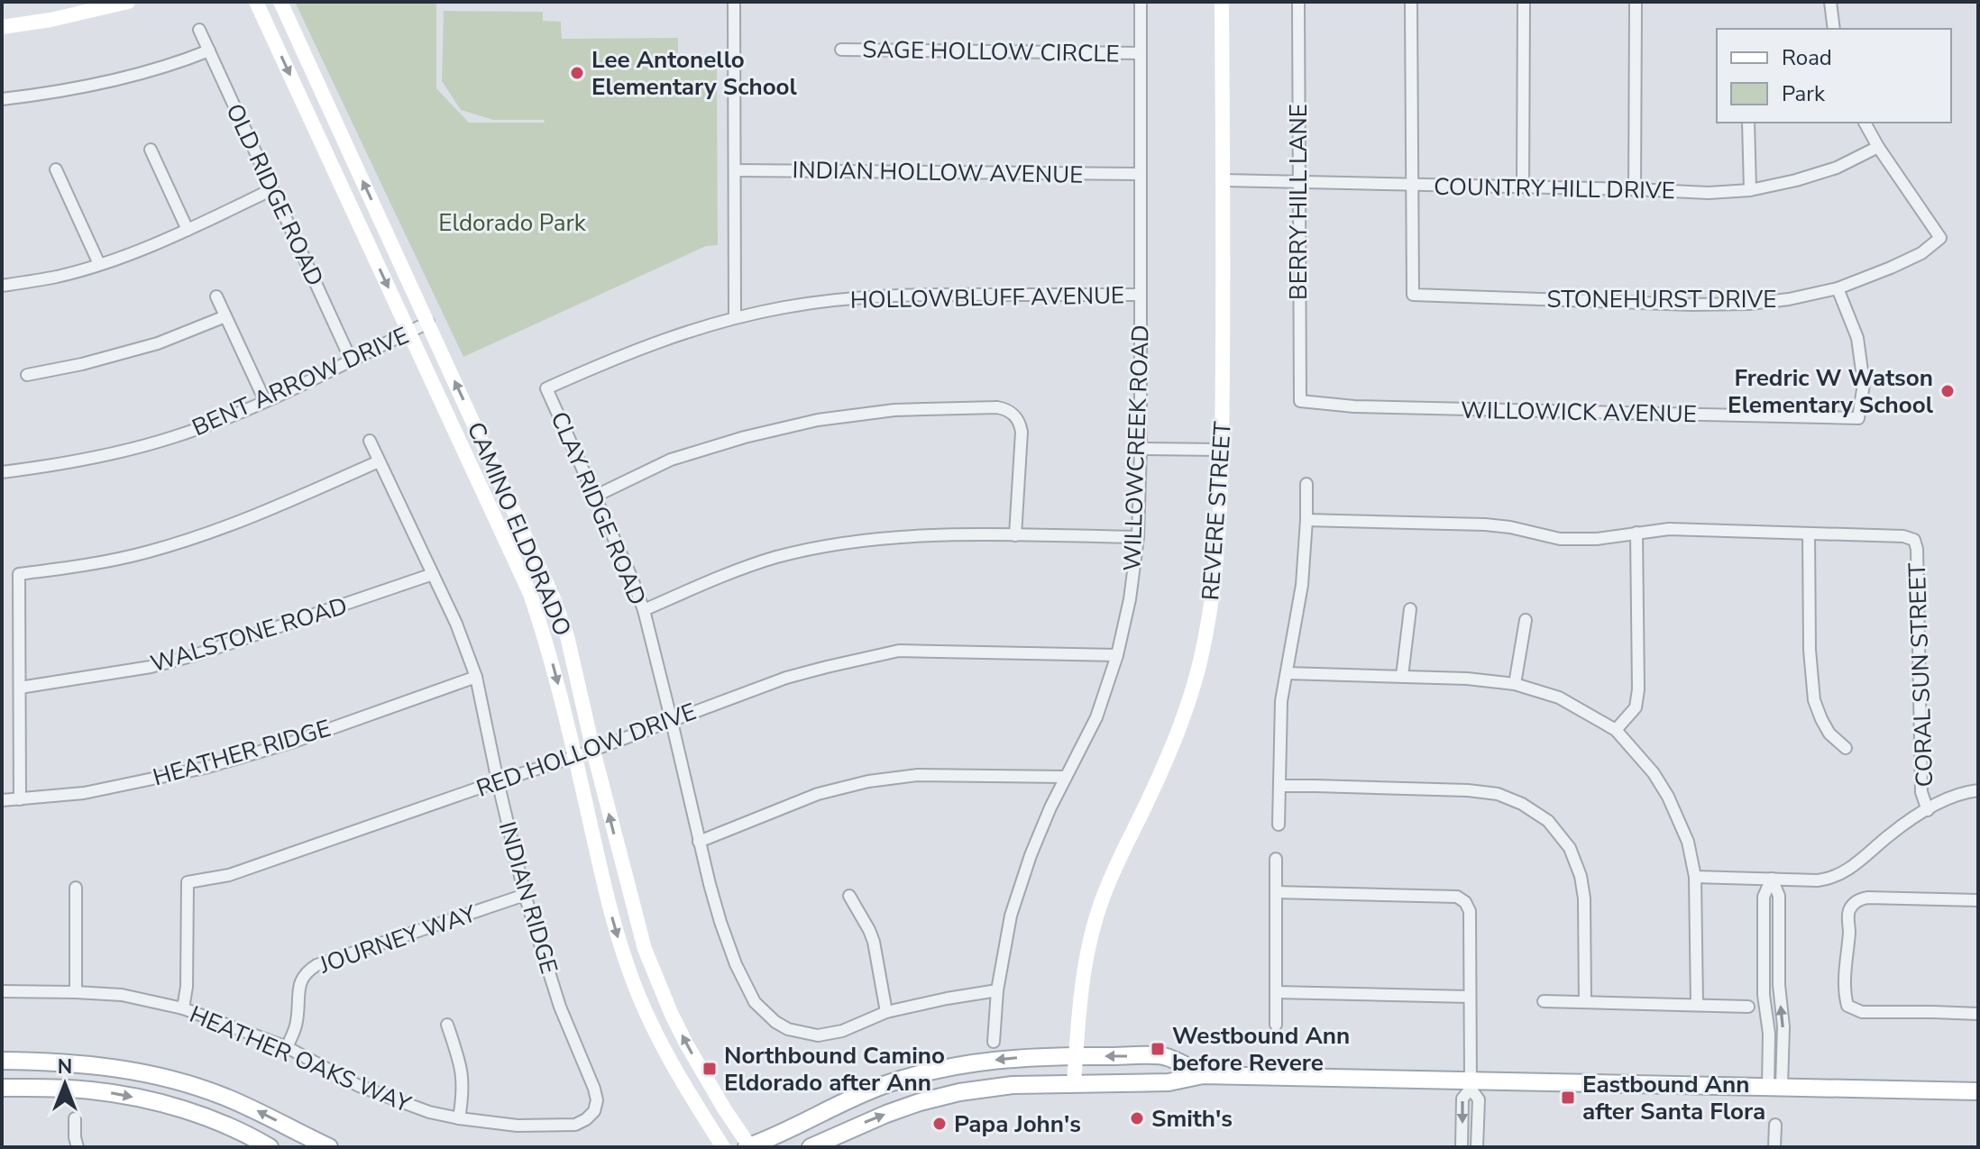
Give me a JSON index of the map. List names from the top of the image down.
{
  "streets": {
    "main road": ["REVERE STREET", "CAMINO ELDORADO"],
    "street": [
      "SAGE HOLLOW CIRCLE",
      "INDIAN HOLLOW AVENUE",
      "COUNTRY HILL DRIVE",
      "OLD RIDGE ROAD",
      "BERRY HILL LANE",
      "HOLLOWBLUFF AVENUE",
      "STONEHURST DRIVE",
      "BENT ARROW DRIVE",
      "WILLOWICK AVENUE",
      "WILLOWCREEK ROAD",
      "CLAY RIDGE ROAD",
      "WALSTONE ROAD",
      "CORAL SUN STREET",
      "RED HOLLOW DRIVE",
      "HEATHER RIDGE",
      "INDIAN RIDGE",
      "JOURNEY WAY",
      "HEATHER OAKS WAY"
    ]
  },
  "crossings": [
    ["SAGE HOLLOW CIRCLE", "WILLOWCREEK ROAD"],
    ["INDIAN HOLLOW AVENUE", "WILLOWCREEK ROAD"],
    ["COUNTRY HILL DRIVE", "BERRY HILL LANE"],
    ["COUNTRY HILL DRIVE", "STONEHURST DRIVE"],
    ["COUNTRY HILL DRIVE", "REVERE STREET"],
    ["OLD RIDGE ROAD", "BENT ARROW DRIVE"],
    ["BERRY HILL LANE", "WILLOWICK AVENUE"],
    ["HOLLOWBLUFF AVENUE", "WILLOWCREEK ROAD"],
    ["HOLLOWBLUFF AVENUE", "CLAY RIDGE ROAD"],
    ["STONEHURST DRIVE", "WILLOWICK AVENUE"],
    ["BENT ARROW DRIVE", "CAMINO ELDORADO"],
    ["WILLOWCREEK ROAD", "CLAY RIDGE ROAD"],
    ["WILLOWCREEK ROAD", "RED HOLLOW DRIVE"],
    ["CLAY RIDGE ROAD", "RED HOLLOW DRIVE"],
    ["CAMINO ELDORADO", "RED HOLLOW DRIVE"],
    ["WALSTONE ROAD", "INDIAN RIDGE"],
    ["RED HOLLOW DRIVE", "INDIAN RIDGE"],
    ["RED HOLLOW DRIVE", "HEATHER OAKS WAY"],
    ["HEATHER RIDGE", "INDIAN RIDGE"],
    ["INDIAN RIDGE", "JOURNEY WAY"],
    ["INDIAN RIDGE", "HEATHER OAKS WAY"],
    ["JOURNEY WAY", "HEATHER OAKS WAY"]
  ],
  "parks": ["Eldorado Park"],
  "places": {
    "other": [
      "Lee Antonello Elementary School",
      "Fredric W Watson Elementary School",
      "Smith's",
      "Papa John's"
    ],
    "transit": ["Westbound Ann before Revere", "Northbound Camino Eldorado after Ann", "Eastbound Ann after Santa Flora"]
  },
  "legend": ["Road", "Park"],
  "north": "top"
}
